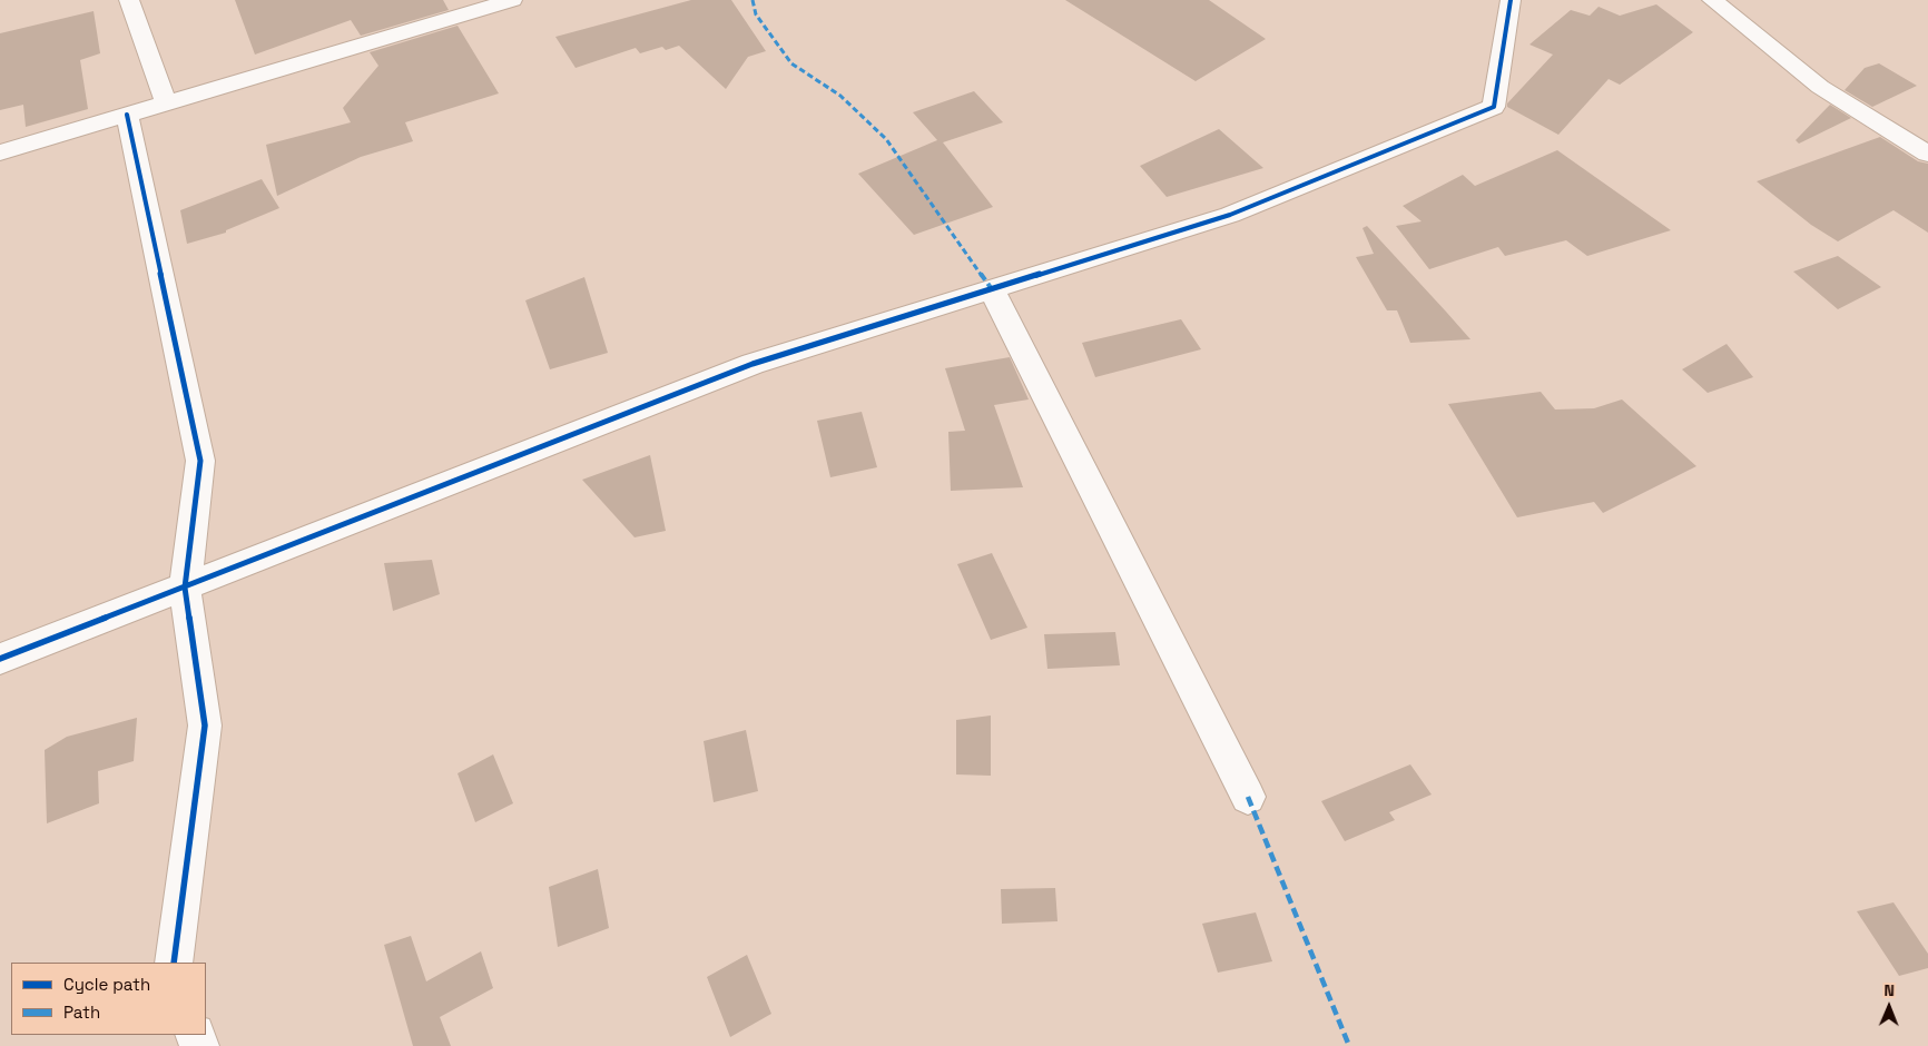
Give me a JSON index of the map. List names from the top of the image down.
{
  "legend": ["Cycle path", "Path"],
  "north": "top"
}
